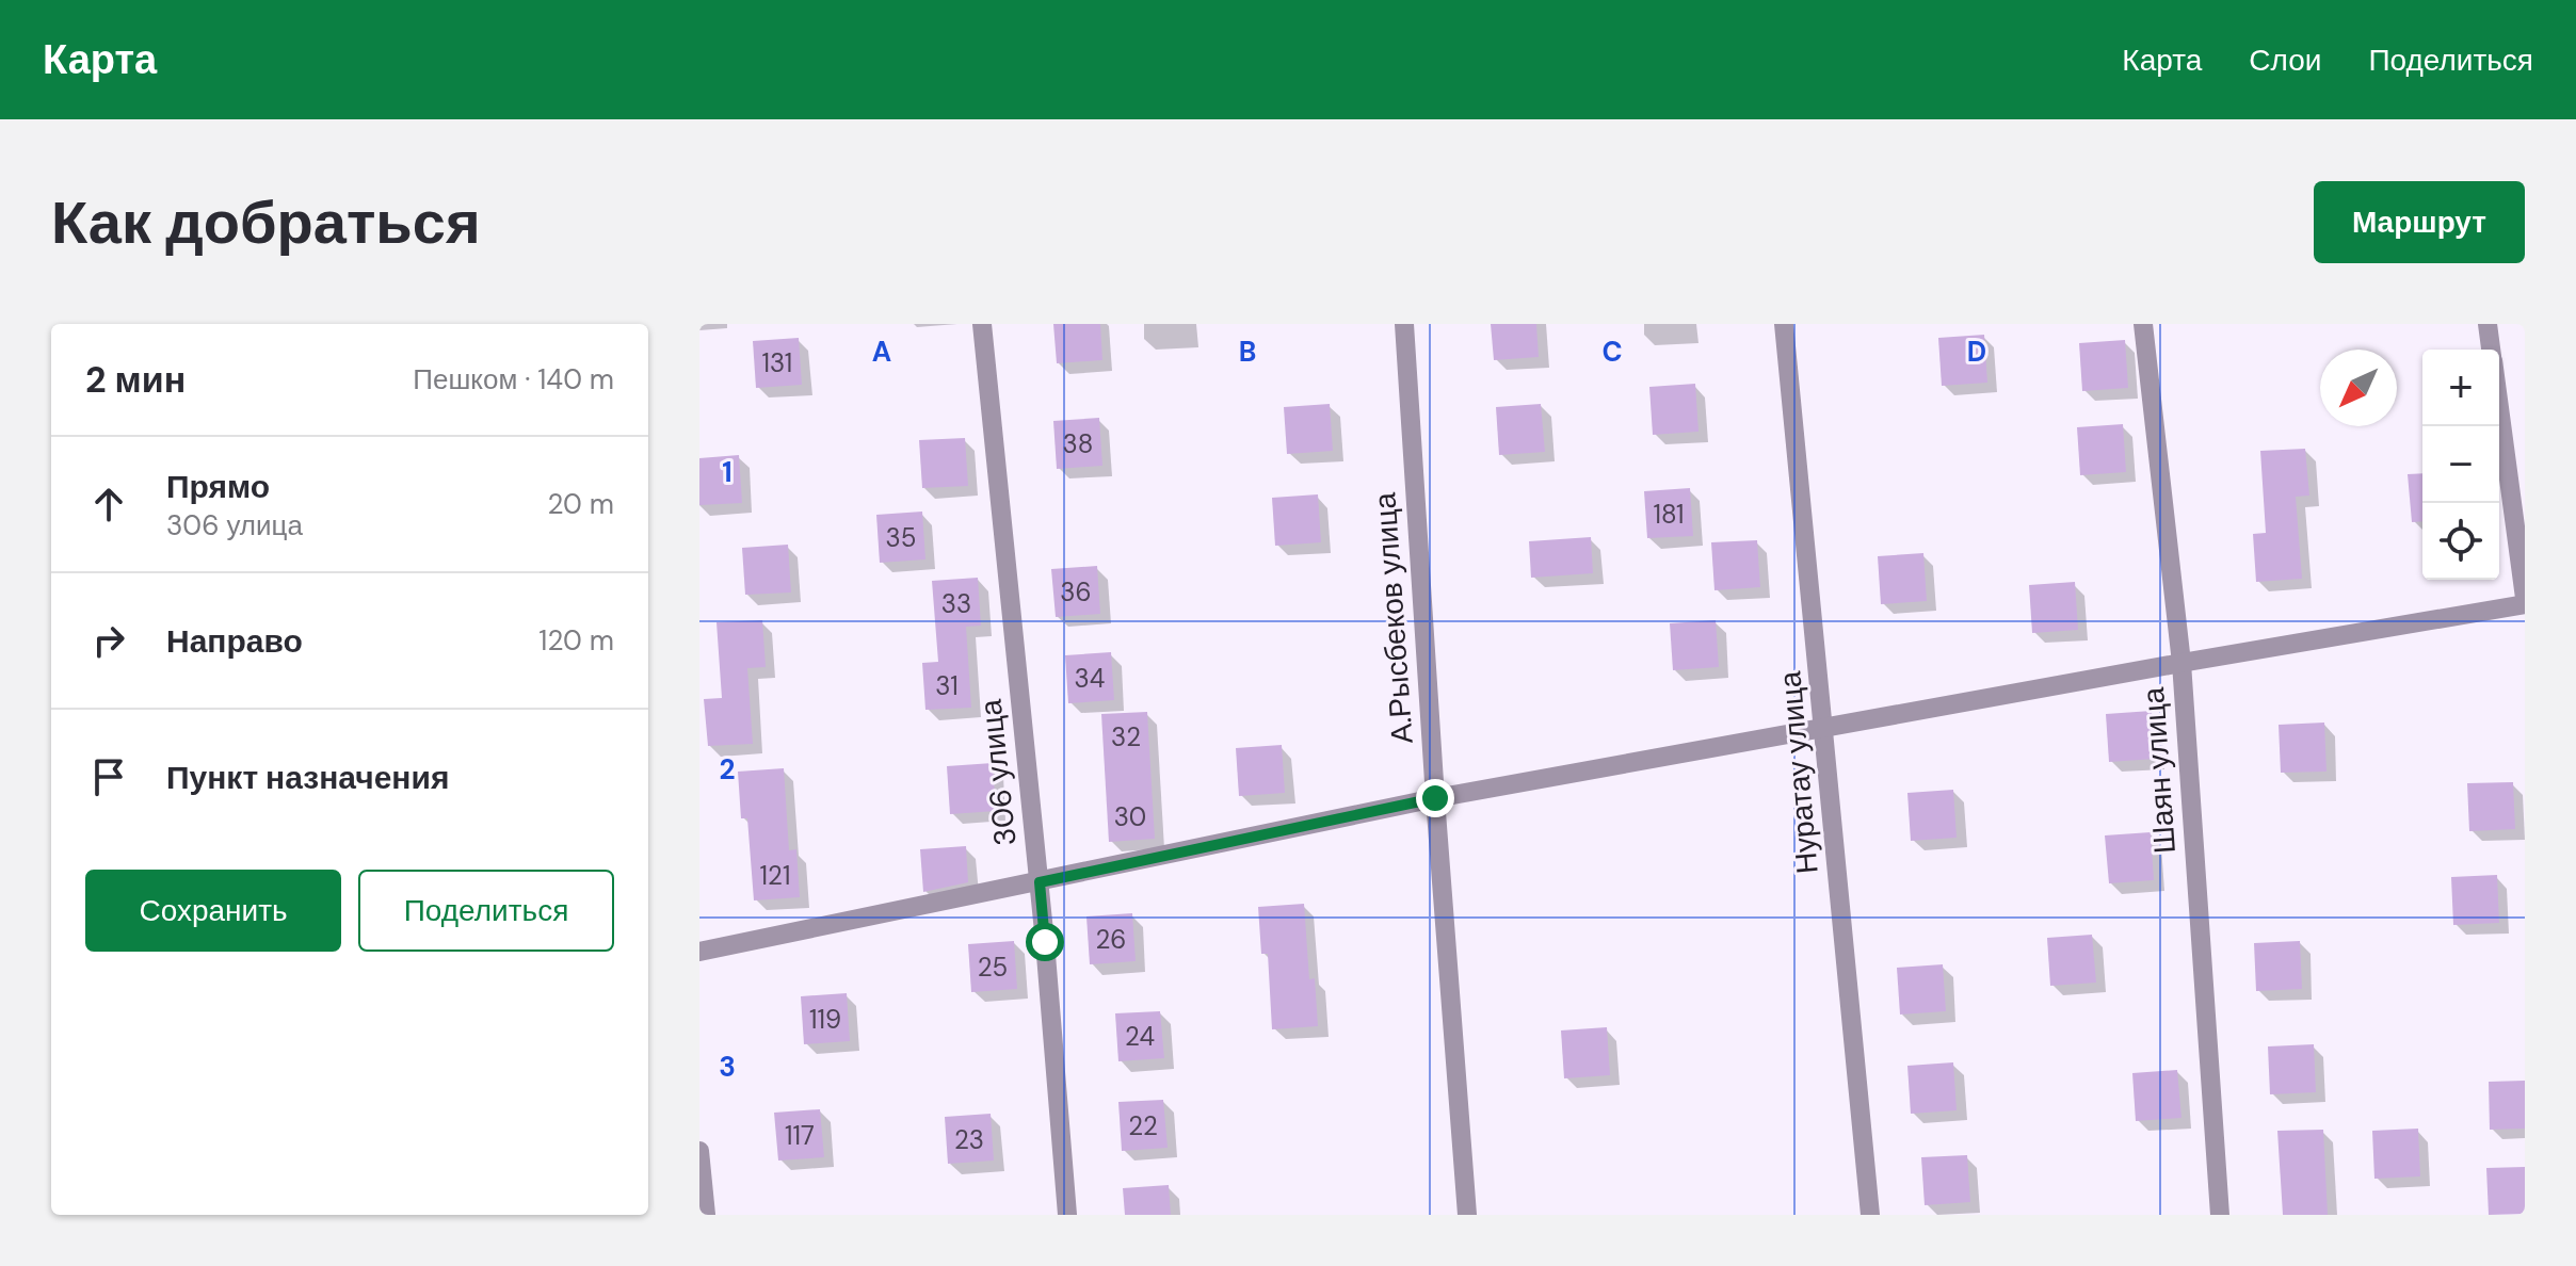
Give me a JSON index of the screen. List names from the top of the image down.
{
  "streets": {
    "street": [
      "А.Рысбеков улица",
      "Шаян улица",
      "306 улица",
      "Нуратау улица"
    ]
  },
  "house_numbers": [
    "131",
    "38",
    "181",
    "35",
    "36",
    "33",
    "34",
    "31",
    "32",
    "30",
    "121",
    "26",
    "25",
    "119",
    "24",
    "22",
    "117",
    "23"
  ],
  "north": "bottom left",
  "page": {
    "header": "Карта",
    "nav": ["Карта", "Слои", "Поделиться"],
    "buttons": [
      "Маршрут",
      ["Сохранить", "Поделиться"]
    ],
    "title": "Как добраться",
    "heading": ["2 мин", "Пешком · 140 m"],
    "map_buttons": ["+", "−"],
    "list": [
      ["Прямо", "306 улица", "20 m"],
      ["Направо", "120 m"],
      "Пункт назначения"
    ]
  },
  "grid": {
    "columns": [
      "A",
      "B",
      "C",
      "D"
    ],
    "rows": ["1", "2", "3"]
  }
}
